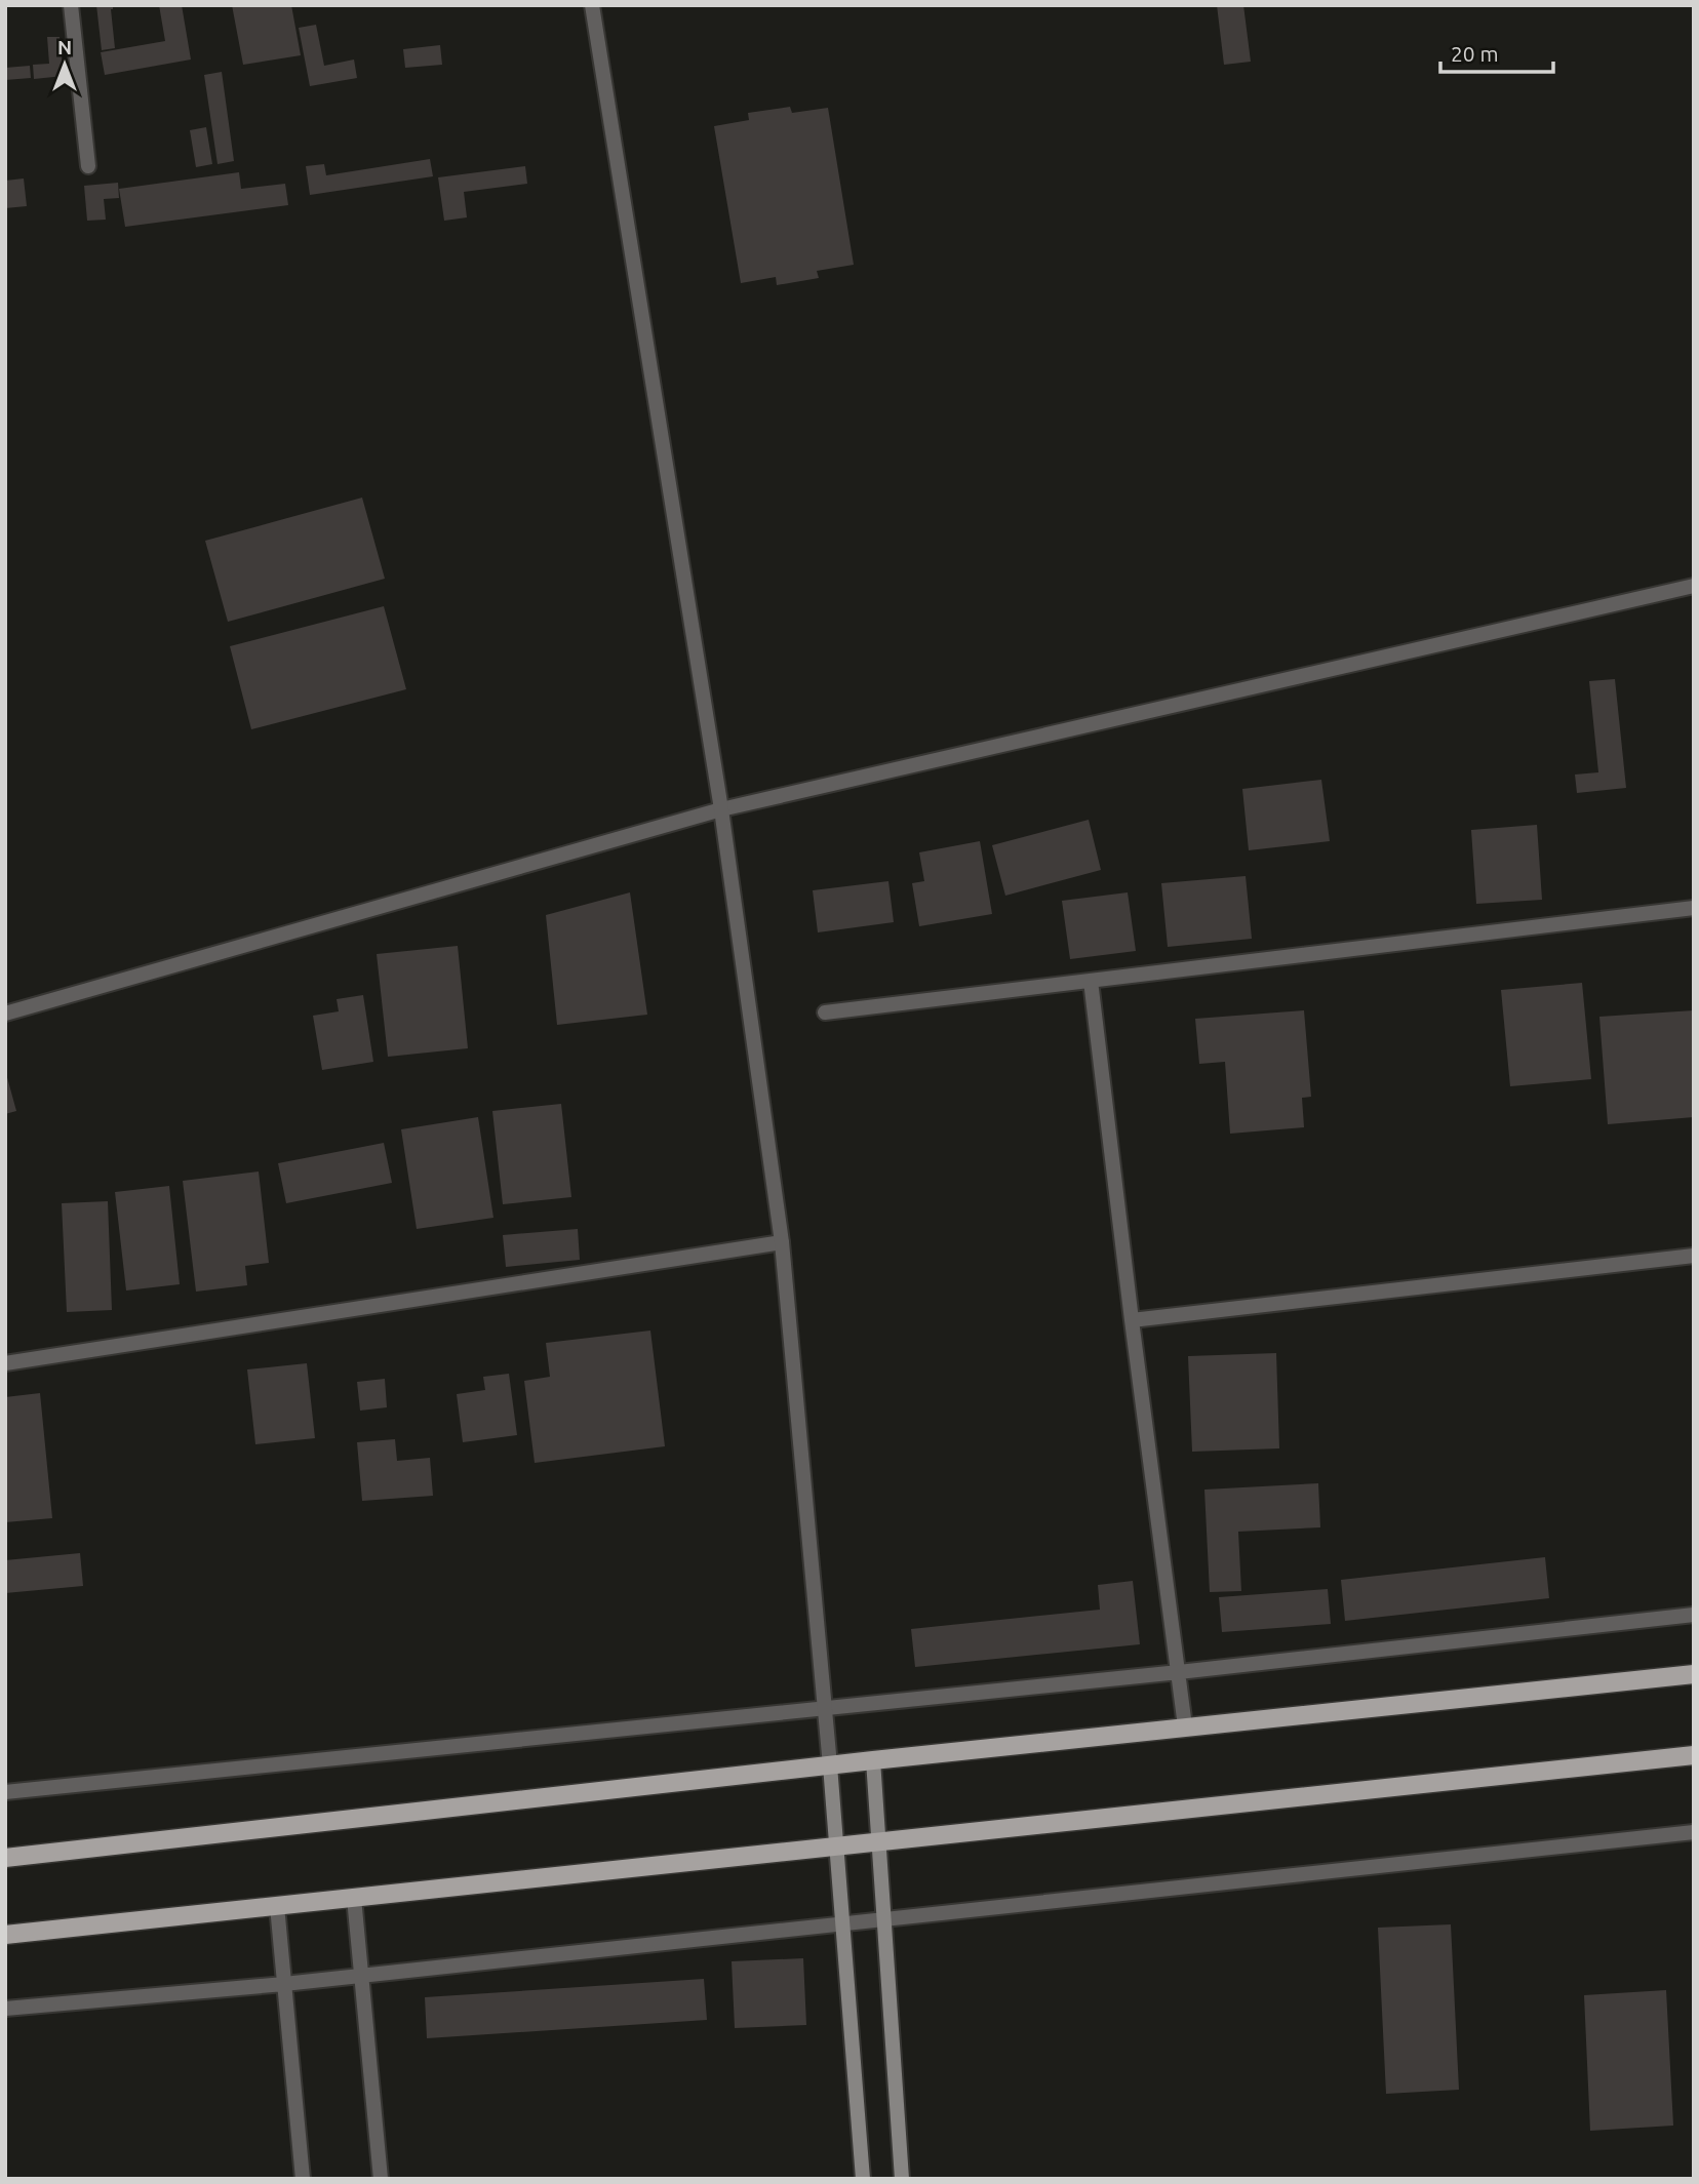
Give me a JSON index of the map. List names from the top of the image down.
{
  "scale_bar": "20 m",
  "north": "top"
}
